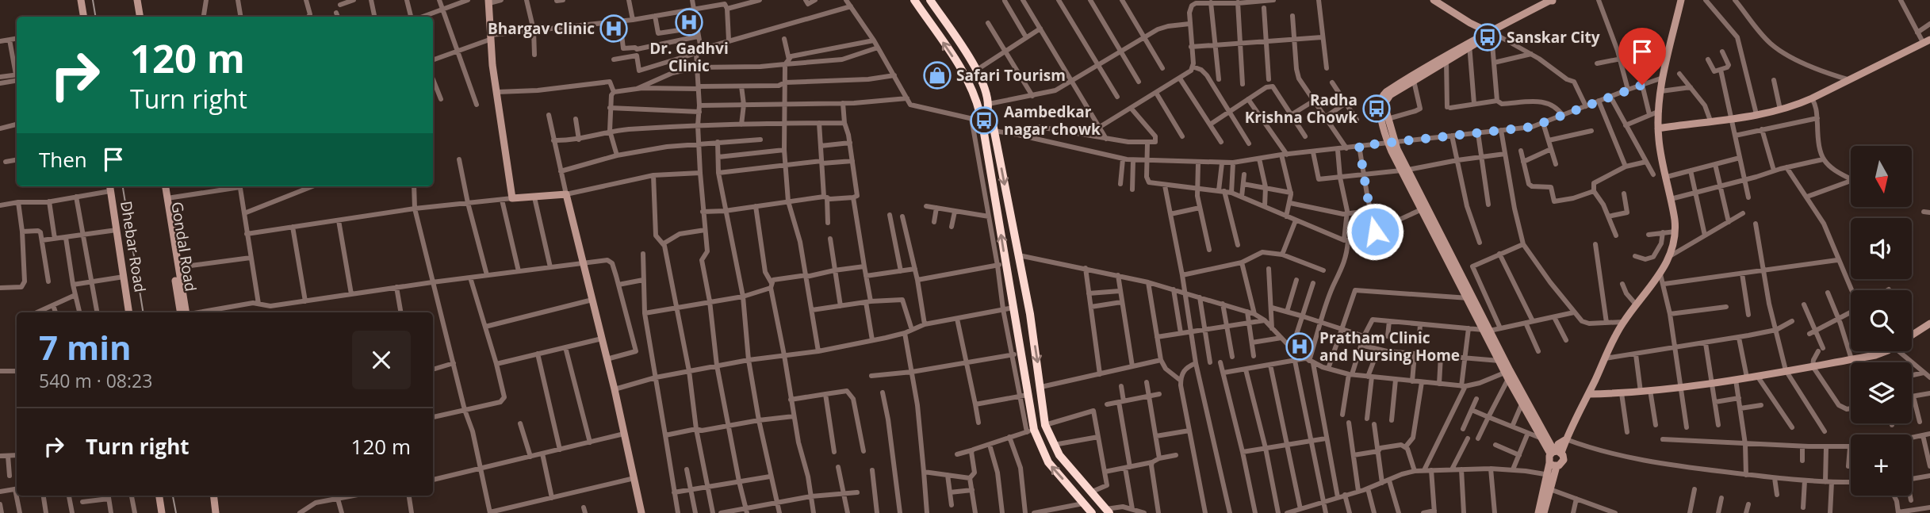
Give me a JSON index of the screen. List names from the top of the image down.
{
  "streets": {
    "street": ["Dhebar Road", "Gondal Road"]
  },
  "places": {
    "hospital": ["Dr. Gadhvi Clinic", "Bhargav Clinic", "Pratham Clinic and Nursing Home"],
    "bus stop": ["Sanskar City", "Radha Krishna Chowk", "Aambedkar nagar chowk"],
    "shop": ["Safari Tourism"]
  },
  "north": "bottom",
  "page": {
    "turn": ["120 m", "Turn right"],
    "then": "Then",
    "map_buttons": "+",
    "heading": ["7 min", "540 m · 08:23"],
    "list": [
      {
        "name": "Turn right",
        "value": "120 m"
      }
    ]
  }
}
